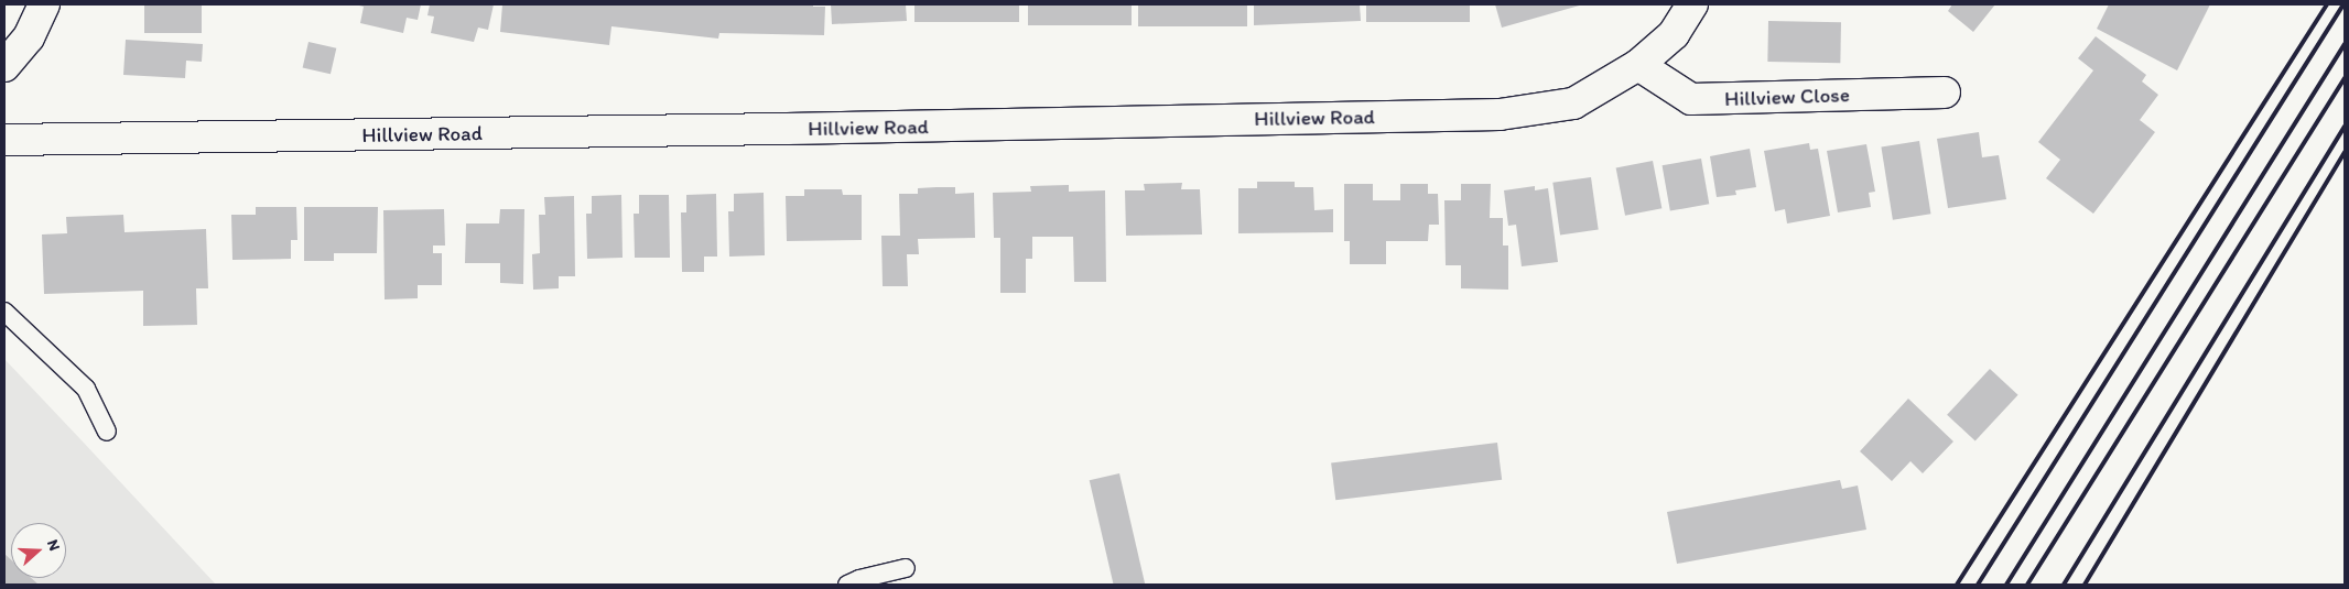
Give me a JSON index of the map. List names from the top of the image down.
{
  "streets": {
    "street": ["Hillview Close", "Hillview Road"]
  },
  "crossings": [
    ["Hillview Close", "Hillview Road"]
  ],
  "north": "right"
}
